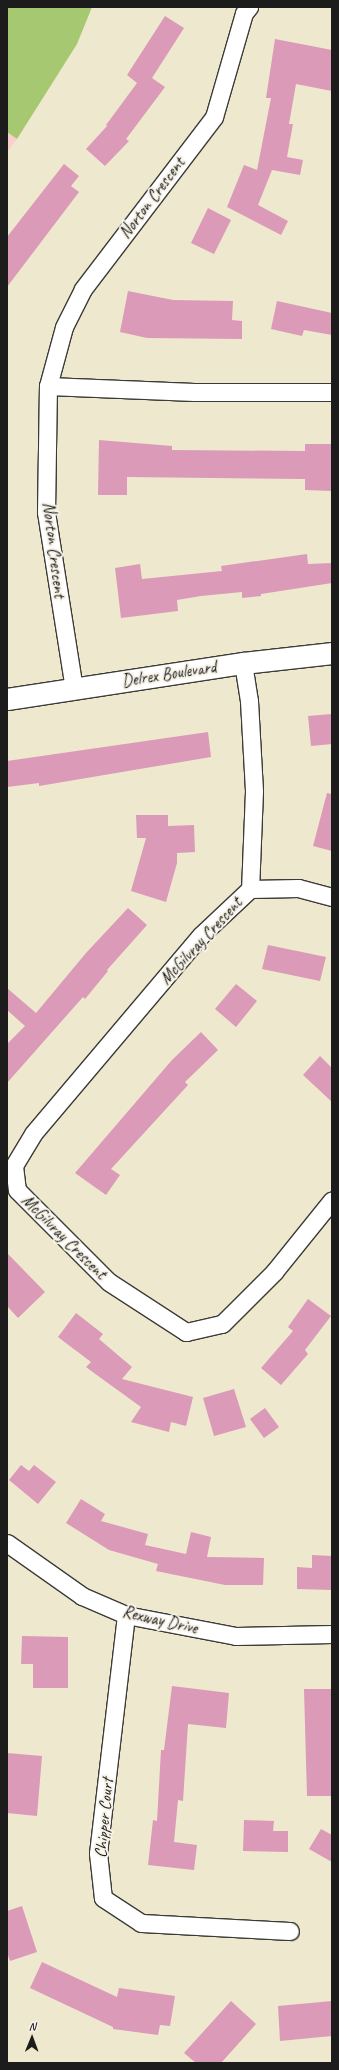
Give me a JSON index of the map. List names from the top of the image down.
{
  "streets": {
    "street": [
      "Norton Crescent",
      "Delrex Boulevard",
      "McGilvray Crescent",
      "Rexway Drive",
      "Chipper Court"
    ]
  },
  "crossings": [
    ["Norton Crescent", "Delrex Boulevard"],
    ["Delrex Boulevard", "McGilvray Crescent"],
    ["Rexway Drive", "Chipper Court"]
  ],
  "north": "top"
}
